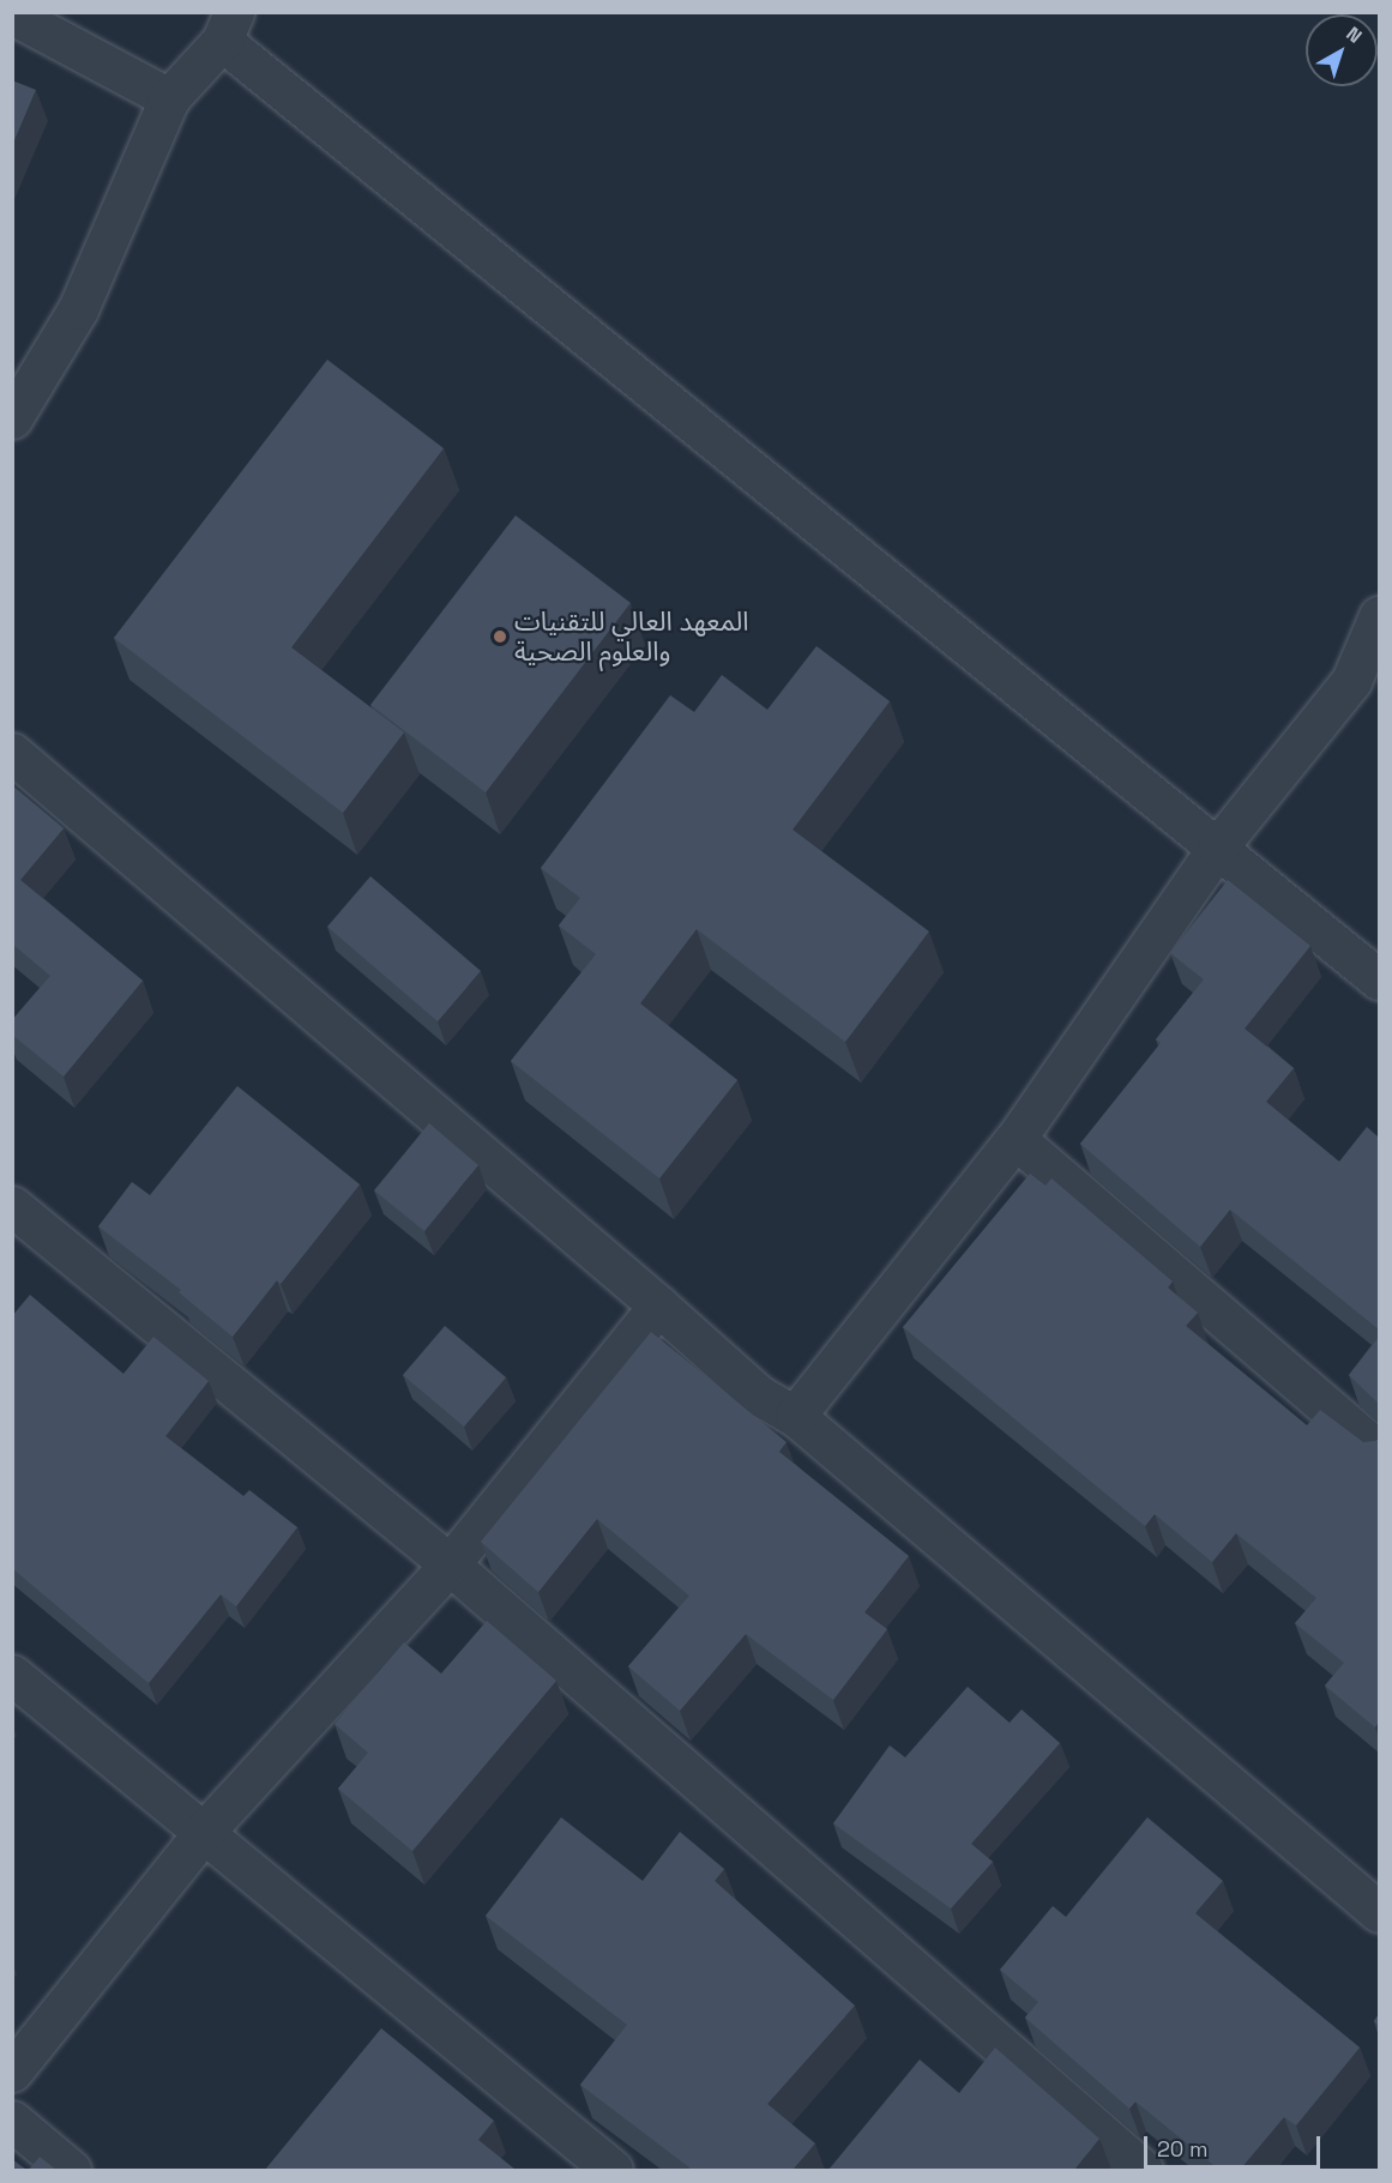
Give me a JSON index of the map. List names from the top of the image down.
{
  "places": ["المعهد العالي للتقنيات والعلوم الصحية"],
  "scale_bar": "20 m",
  "north": "top right"
}
